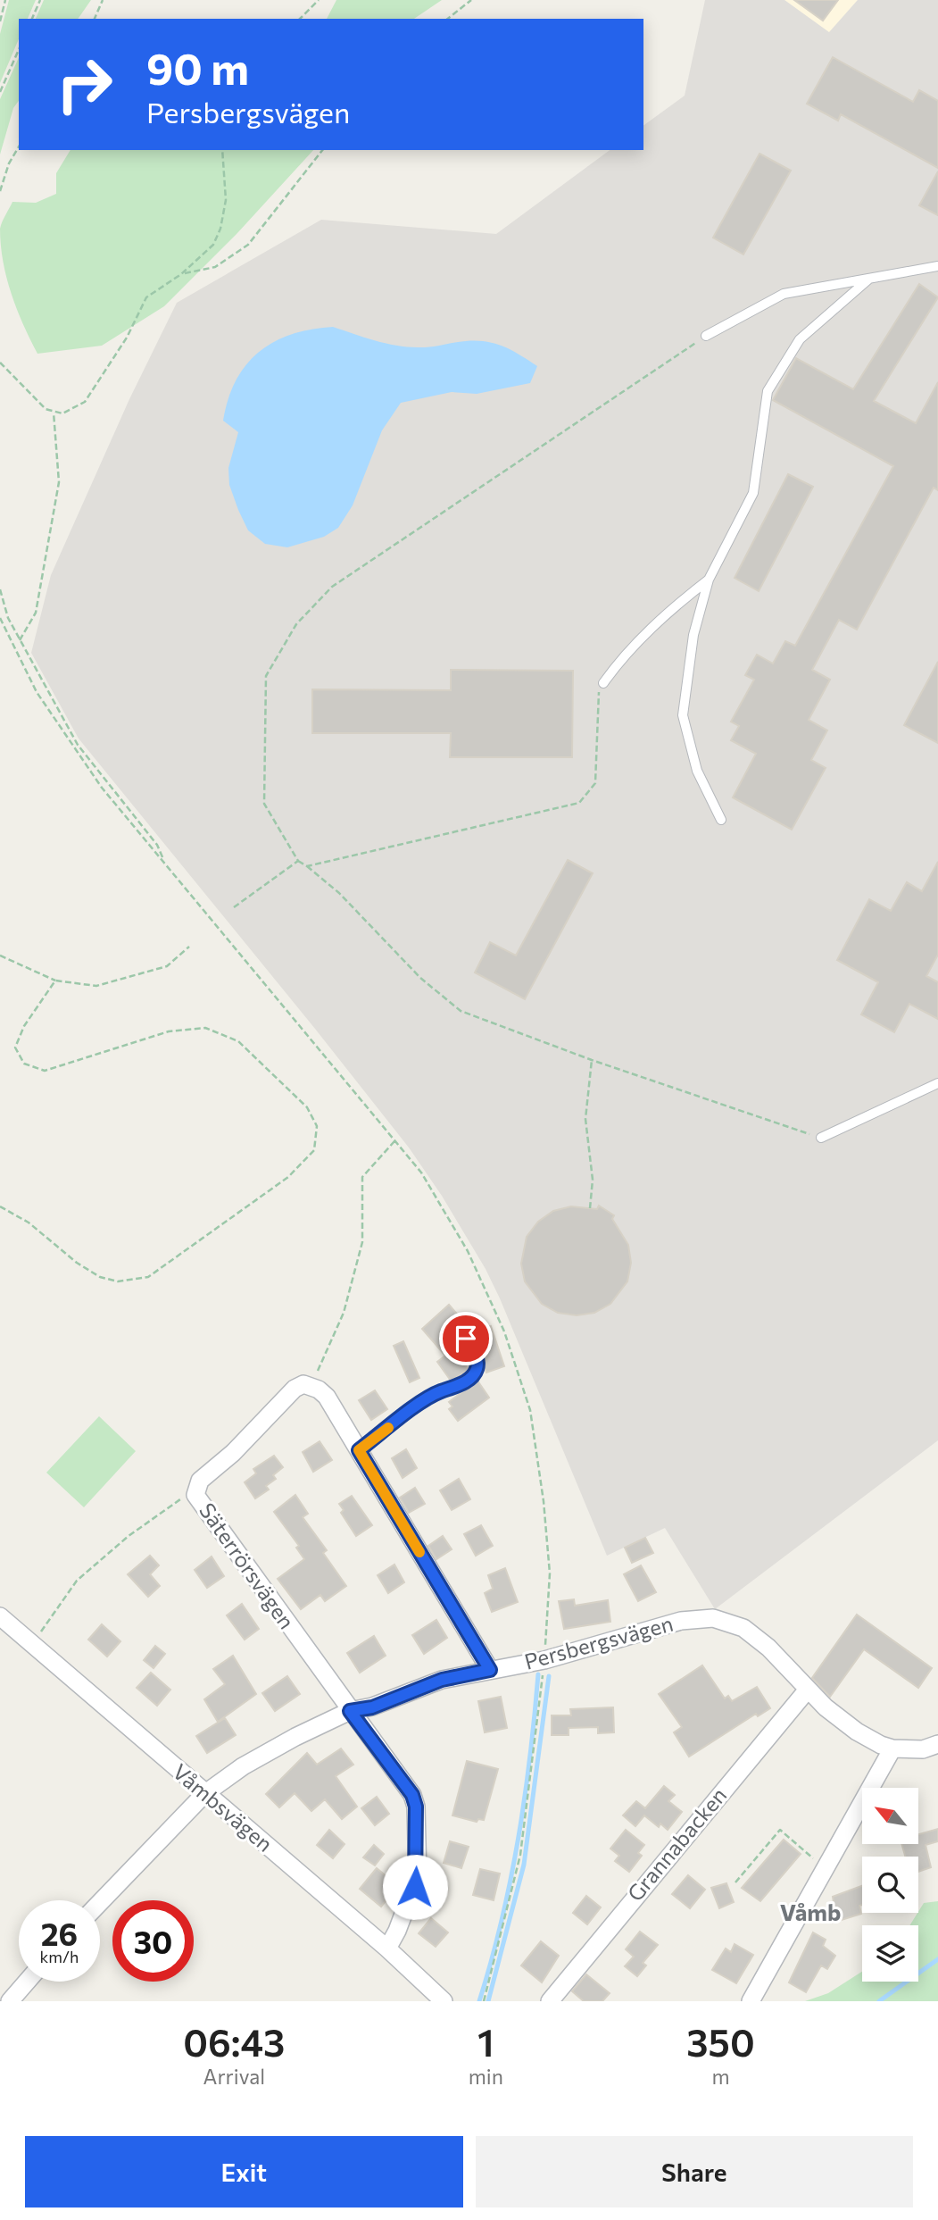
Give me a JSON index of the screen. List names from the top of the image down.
{
  "streets": {
    "street": [
      "Säterrörsvägen",
      "Persbergsvägen",
      "Våmbsvägen",
      "Grannabacken"
    ]
  },
  "crossings": [
    ["Säterrörsvägen", "Persbergsvägen"],
    ["Säterrörsvägen", "Våmbsvägen"],
    ["Persbergsvägen", "Våmbsvägen"],
    ["Persbergsvägen", "Grannabacken"]
  ],
  "districts": ["Våmb"],
  "north": "top left",
  "page": {
    "turn": ["90 m", "Persbergsvägen"],
    "speed": "26 km/h",
    "limit": "30",
    "eta": [
      "06:43",
      "Arrival",
      "1",
      "min",
      "350",
      "m"
    ],
    "buttons": ["Exit", "Share"]
  }
}
